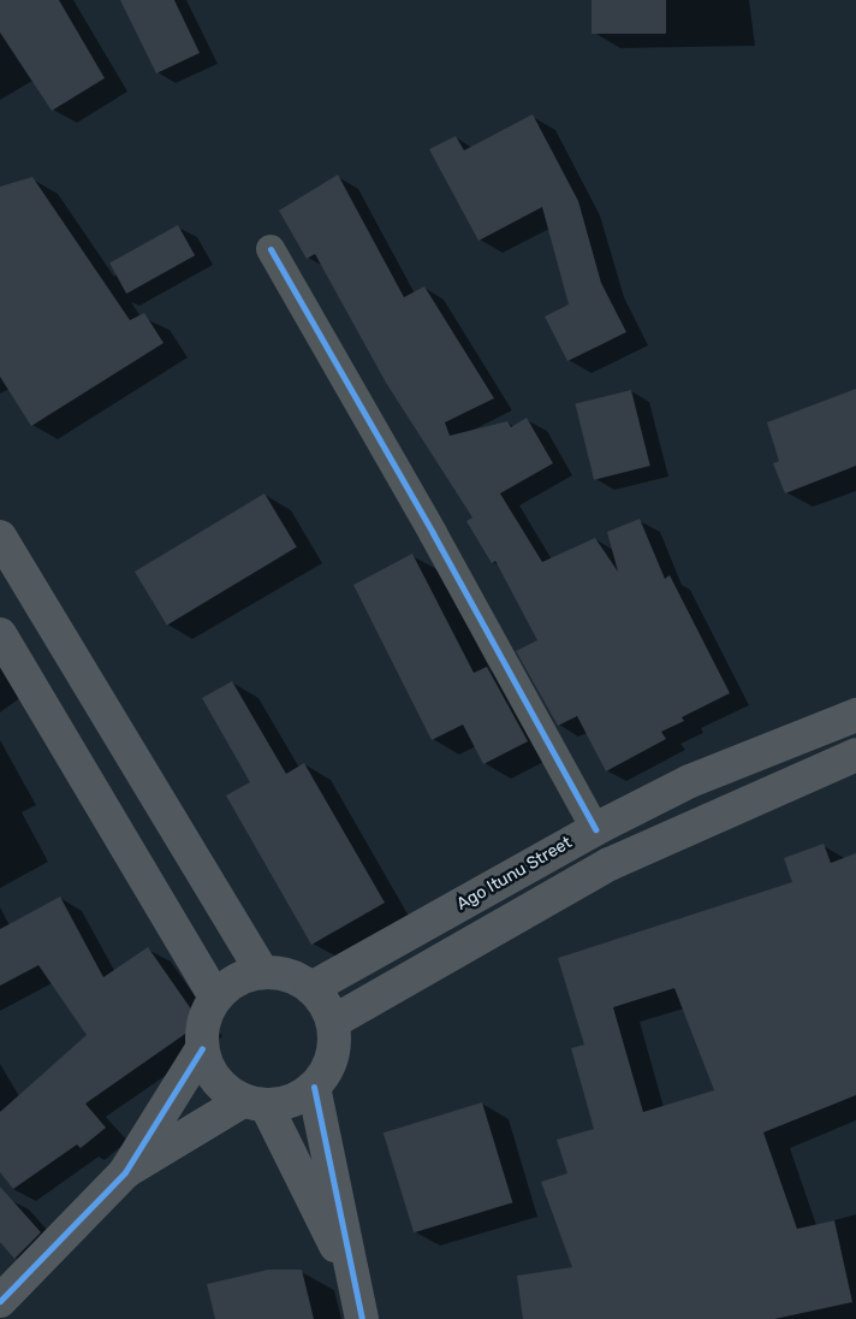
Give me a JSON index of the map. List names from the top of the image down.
{
  "streets": {
    "main road": ["Ago Itunu Street"]
  }
}
